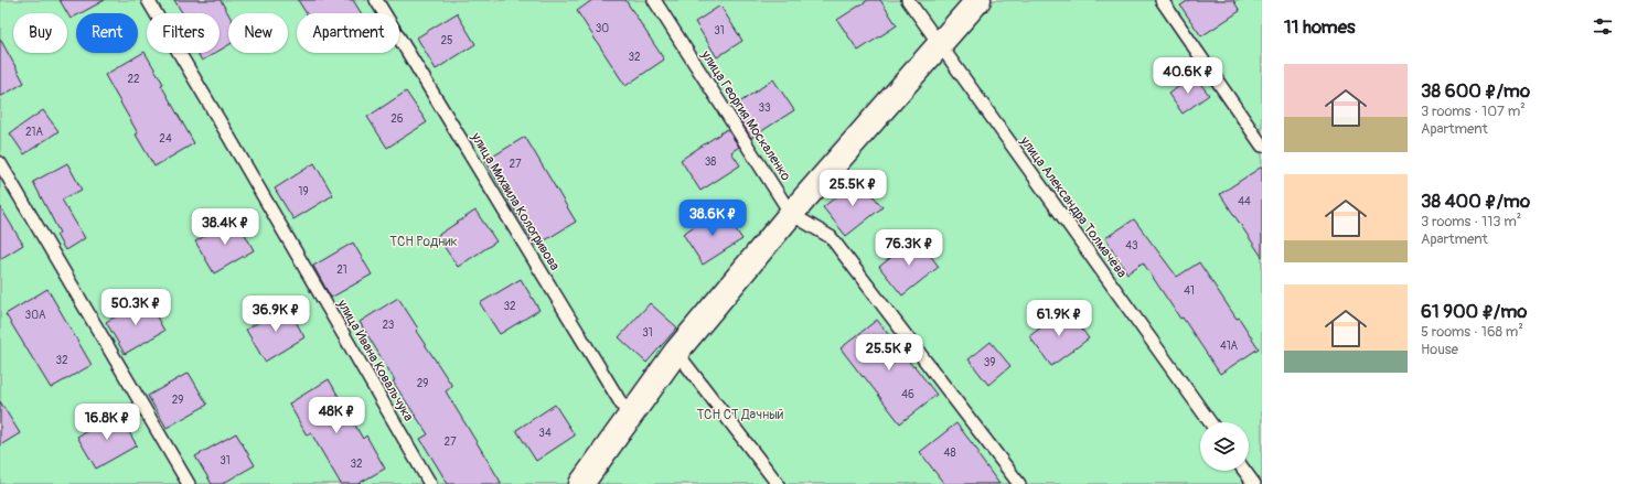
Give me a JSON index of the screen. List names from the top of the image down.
{
  "streets": {
    "lane": [
      "улица Георгия Москаленко",
      "улица Михаила Кологривова",
      "улица Александра Толмачёва",
      "улица Ивана Ковальчука"
    ]
  },
  "parks": ["ТСН Родник", "ТСН СТ Дачный"],
  "house_numbers": [
    "30",
    "31",
    "25",
    "32",
    "22",
    "33",
    "26",
    "21А",
    "24",
    "38",
    "27",
    "19",
    "44",
    "43",
    "21",
    "41",
    "32",
    "30А",
    "23",
    "31",
    "41А",
    "32",
    "39",
    "29",
    "46",
    "29",
    "34",
    "27",
    "48",
    "31",
    "32"
  ],
  "page": {
    "heading": "11 homes",
    "chip": [
      "Buy",
      "Rent",
      "Filters",
      "New",
      "Apartment"
    ],
    "list": [
      {
        "name": "38 600 ₽/mo",
        "note": "3 rooms · 107 m² · Apartment"
      },
      {
        "name": "38 400 ₽/mo",
        "note": "3 rooms · 113 m² · Apartment"
      },
      {
        "name": "61 900 ₽/mo",
        "note": "5 rooms · 168 m² · House"
      }
    ],
    "price": [
      "40.6K ₽",
      "25.5K ₽",
      "38.6K ₽",
      "38.4K ₽",
      "76.3K ₽",
      "50.3K ₽",
      "36.9K ₽",
      "61.9K ₽",
      "25.5K ₽",
      "48K ₽",
      "16.8K ₽"
    ]
  }
}
